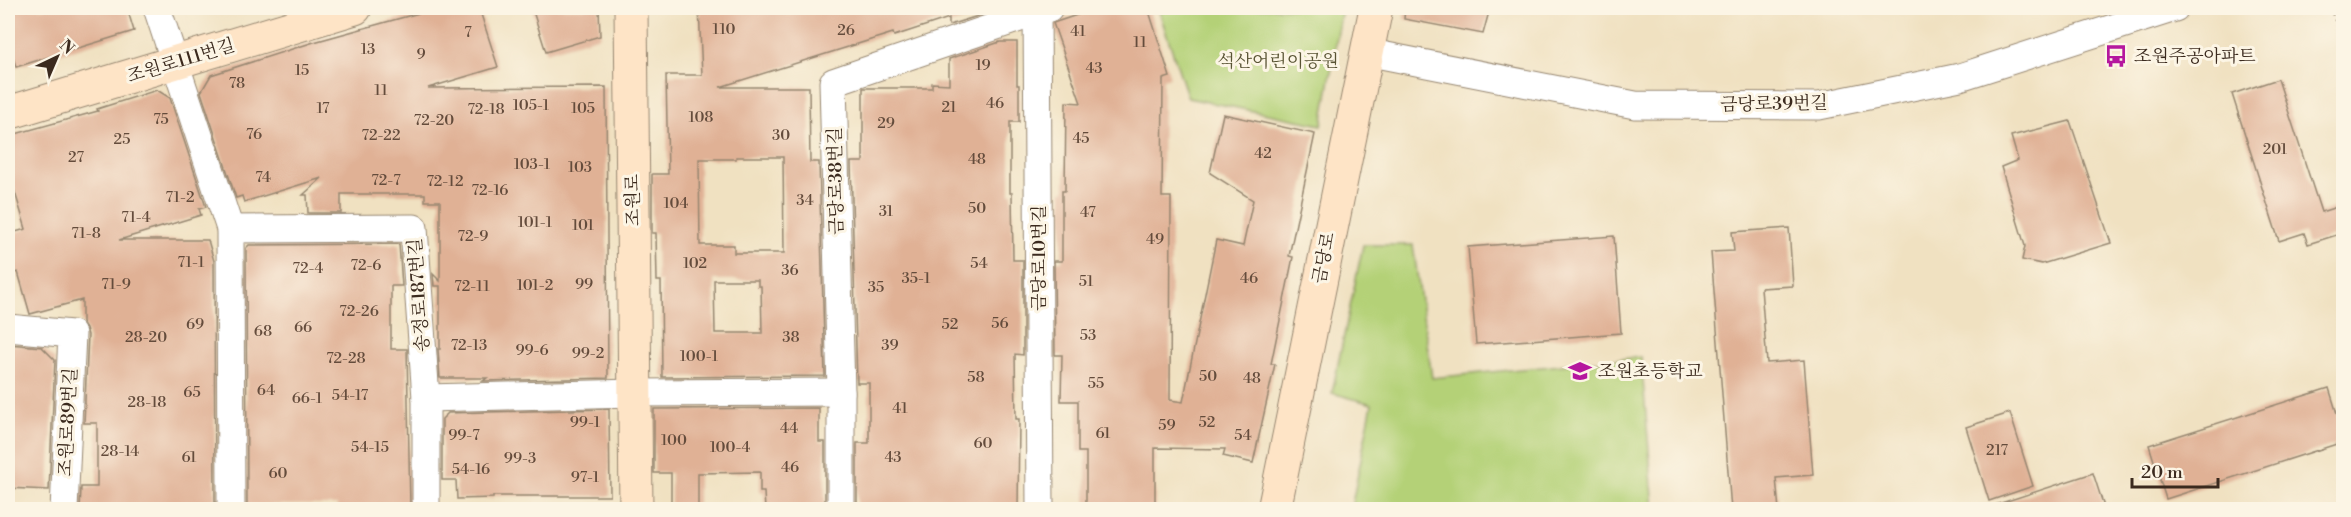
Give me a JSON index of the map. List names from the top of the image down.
{
  "streets": {
    "street": [
      "조원로111번길",
      "금당로39번길",
      "금당로38번길",
      "조원로",
      "금당로10번길",
      "금당로",
      "송정로187번길",
      "조원로89번길"
    ]
  },
  "crossings": [
    ["금당로39번길", "금당로"],
    ["금당로38번길", "금당로10번길"]
  ],
  "parks": ["석산어린이공원"],
  "places": {
    "bus stop": ["조원주공아파트"],
    "school or university": ["조원초등학교"]
  },
  "house_numbers": [
    "110",
    "26",
    "41",
    "7",
    "11",
    "13",
    "9",
    "19",
    "43",
    "15",
    "78",
    "11",
    "46",
    "105-1",
    "21",
    "17",
    "105",
    "72-18",
    "108",
    "75",
    "72-20",
    "29",
    "76",
    "72-22",
    "30",
    "45",
    "25",
    "201",
    "42",
    "27",
    "48",
    "103-1",
    "103",
    "74",
    "72-7",
    "72-12",
    "72-16",
    "71-2",
    "34",
    "104",
    "50",
    "31",
    "47",
    "71-4",
    "101-1",
    "101",
    "71-8",
    "72-9",
    "49",
    "71-1",
    "102",
    "54",
    "72-6",
    "72-4",
    "36",
    "35-1",
    "46",
    "51",
    "71-9",
    "99",
    "101-2",
    "72-11",
    "35",
    "72-26",
    "56",
    "69",
    "52",
    "66",
    "68",
    "53",
    "28-20",
    "38",
    "72-13",
    "39",
    "99-6",
    "99-2",
    "100-1",
    "72-28",
    "50",
    "58",
    "48",
    "55",
    "64",
    "65",
    "54-17",
    "66-1",
    "28-18",
    "41",
    "99-1",
    "52",
    "59",
    "44",
    "61",
    "99-7",
    "54",
    "100",
    "60",
    "54-15",
    "100-4",
    "217",
    "28-14",
    "61",
    "43",
    "99-3",
    "46",
    "54-16",
    "60",
    "97-1"
  ],
  "scale_bar": "20 m",
  "north": "top right"
}
